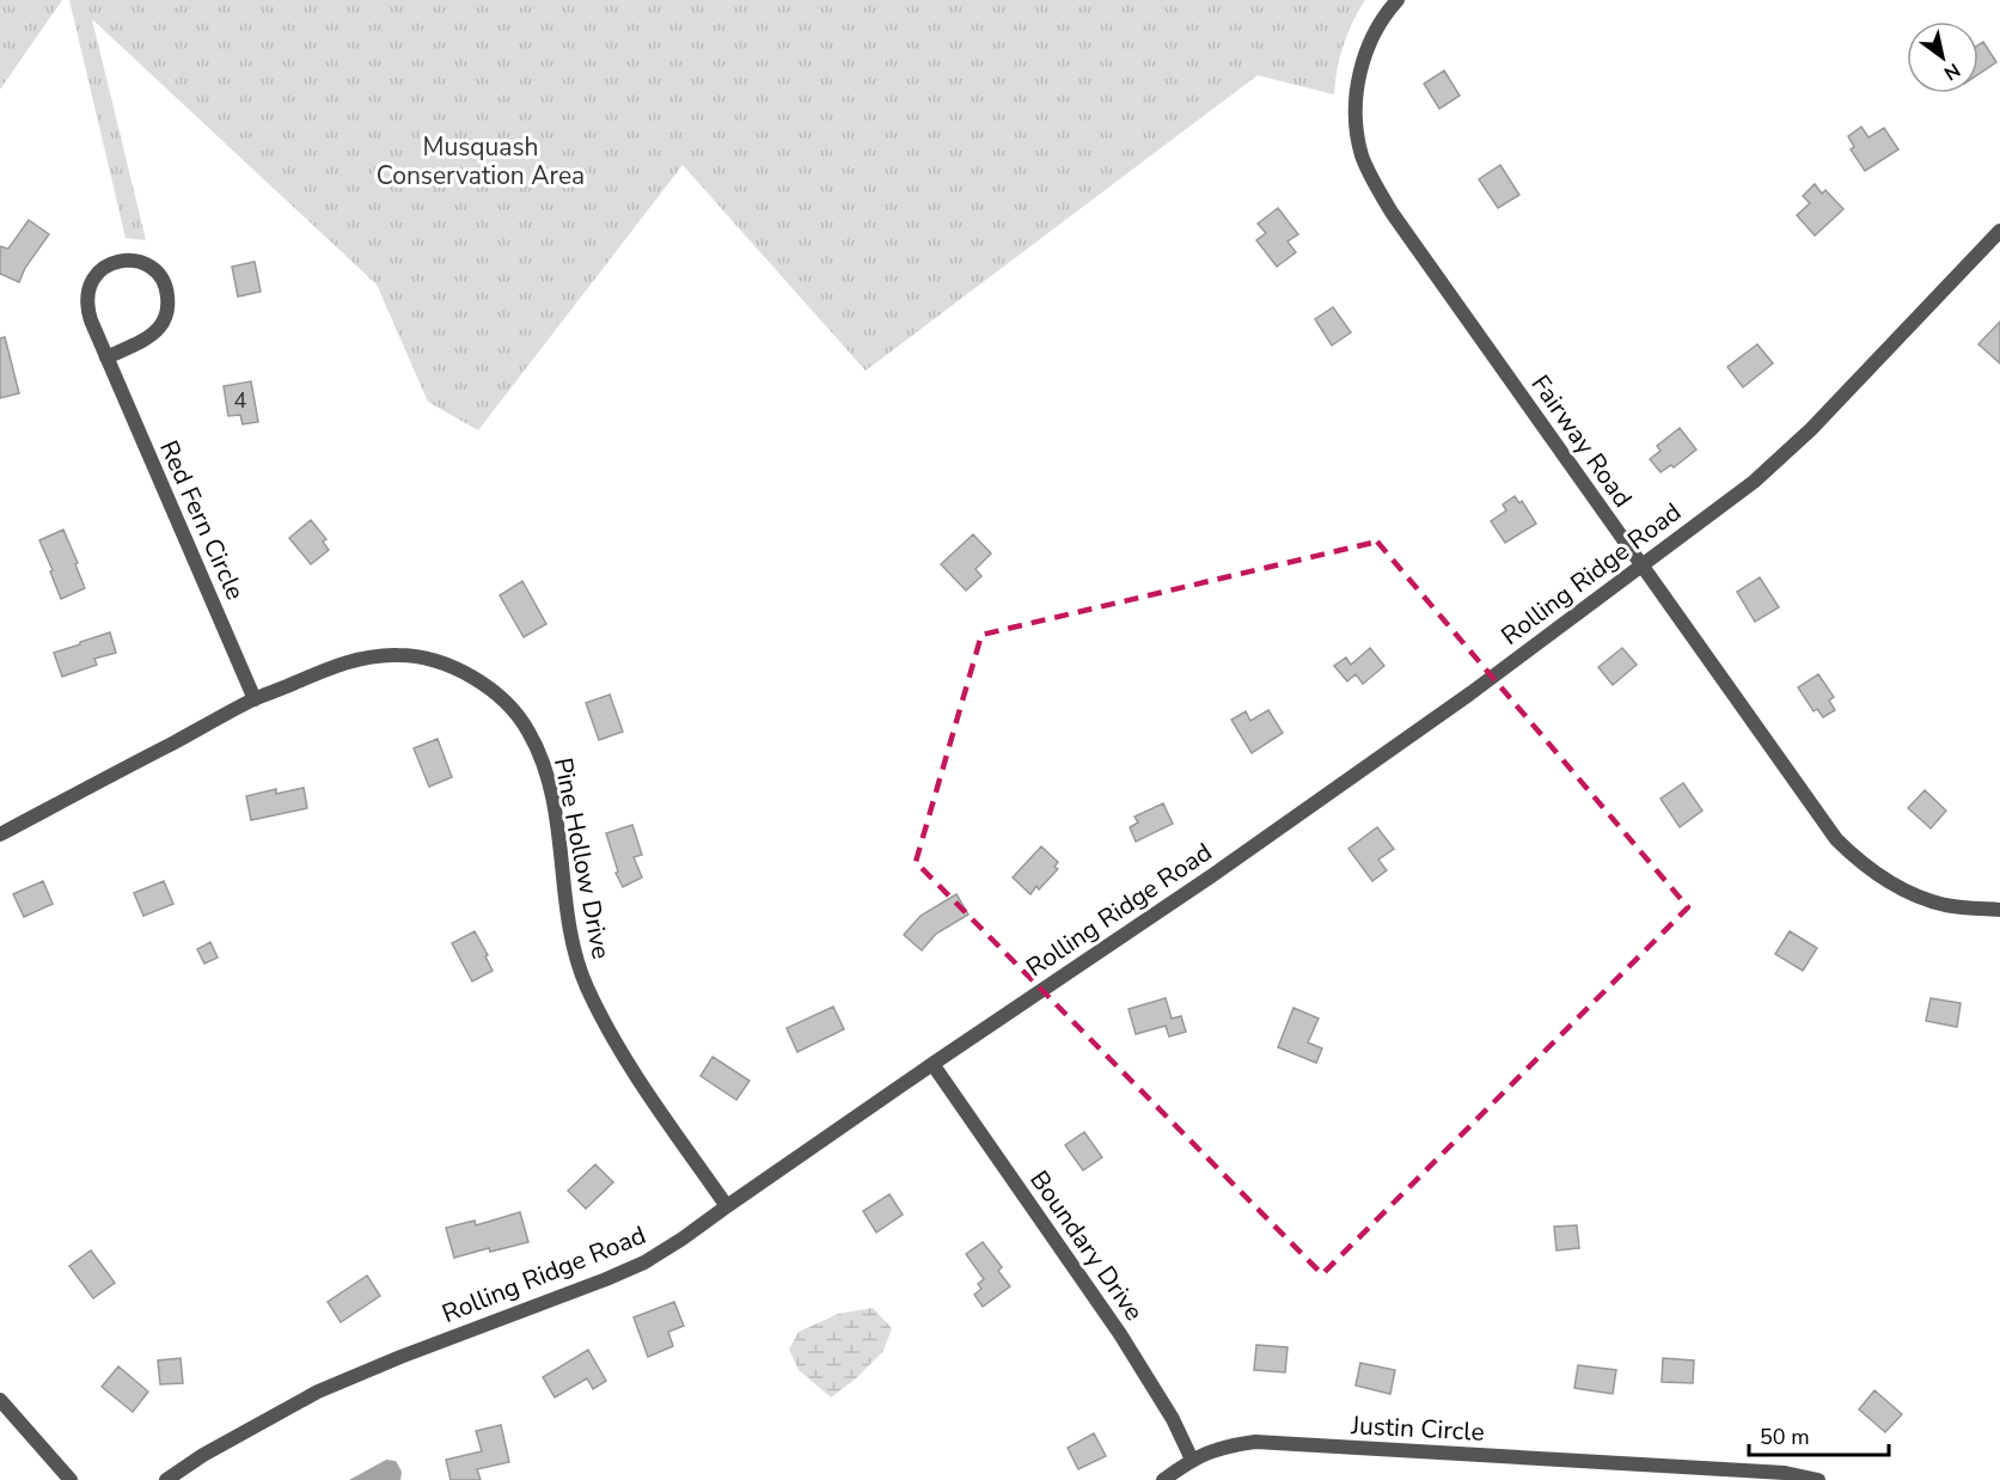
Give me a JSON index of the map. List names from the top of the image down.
{
  "streets": {
    "street": [
      "Fairway Road",
      "Red Fern Circle",
      "Rolling Ridge Road",
      "Pine Hollow Drive",
      "Boundary Drive",
      "Justin Circle"
    ]
  },
  "crossings": [
    ["Fairway Road", "Rolling Ridge Road"],
    ["Red Fern Circle", "Pine Hollow Drive"],
    ["Rolling Ridge Road", "Pine Hollow Drive"],
    ["Rolling Ridge Road", "Boundary Drive"],
    ["Boundary Drive", "Justin Circle"]
  ],
  "parks": ["Musquash Conservation Area"],
  "house_numbers": ["4"],
  "scale_bar": "50 m",
  "north": "bottom right"
}
